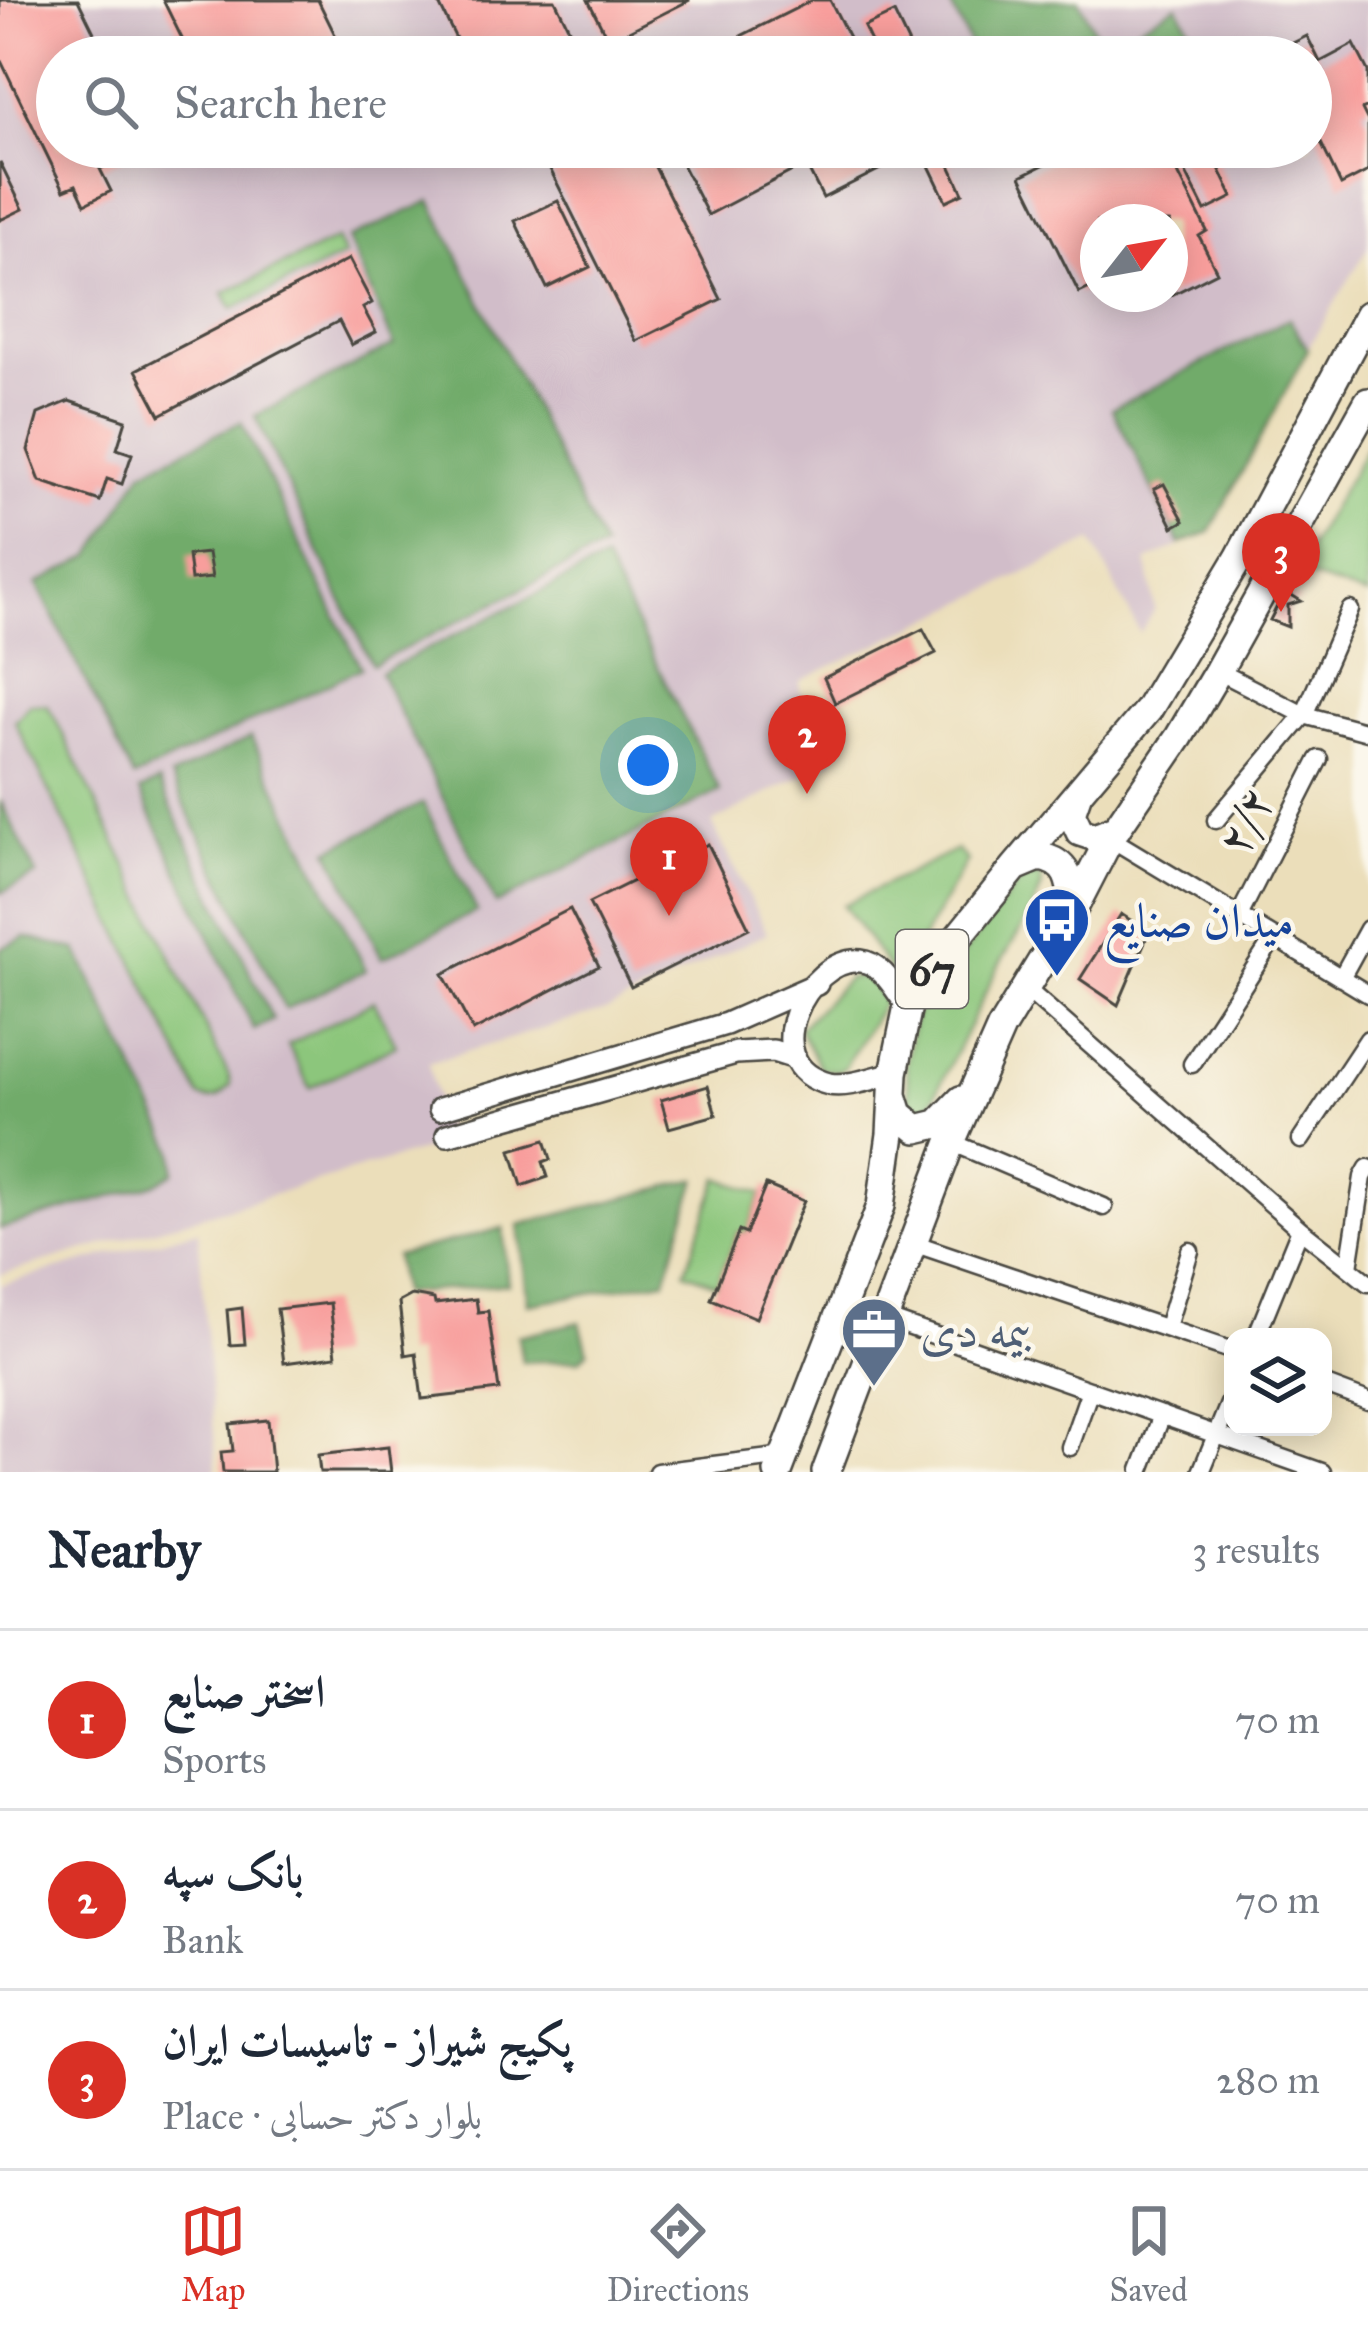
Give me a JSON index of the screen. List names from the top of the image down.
{
  "streets": {
    "main road": ["67"],
    "street": ["۲/۲"]
  },
  "places": {
    "bus stop": ["میدان صنایع"],
    "office": ["بیمه دی"]
  },
  "north": "top right",
  "page": {
    "search": "Search here",
    "pins": ["3", "2", "1"],
    "heading": ["Nearby", "3 results"],
    "list": [
      {
        "mark": "1",
        "name": "اسختر صنایع",
        "note": "Sports",
        "value": "70 m"
      },
      {
        "mark": "2",
        "name": "بانک سپه",
        "note": "Bank",
        "value": "70 m"
      },
      {
        "mark": "3",
        "name": "پکیج شیراز - تاسیسات ایران",
        "note": "Place · بلوار دکتر حسابی",
        "value": "280 m"
      }
    ],
    "nav": ["Map", "Directions", "Saved"]
  }
}
